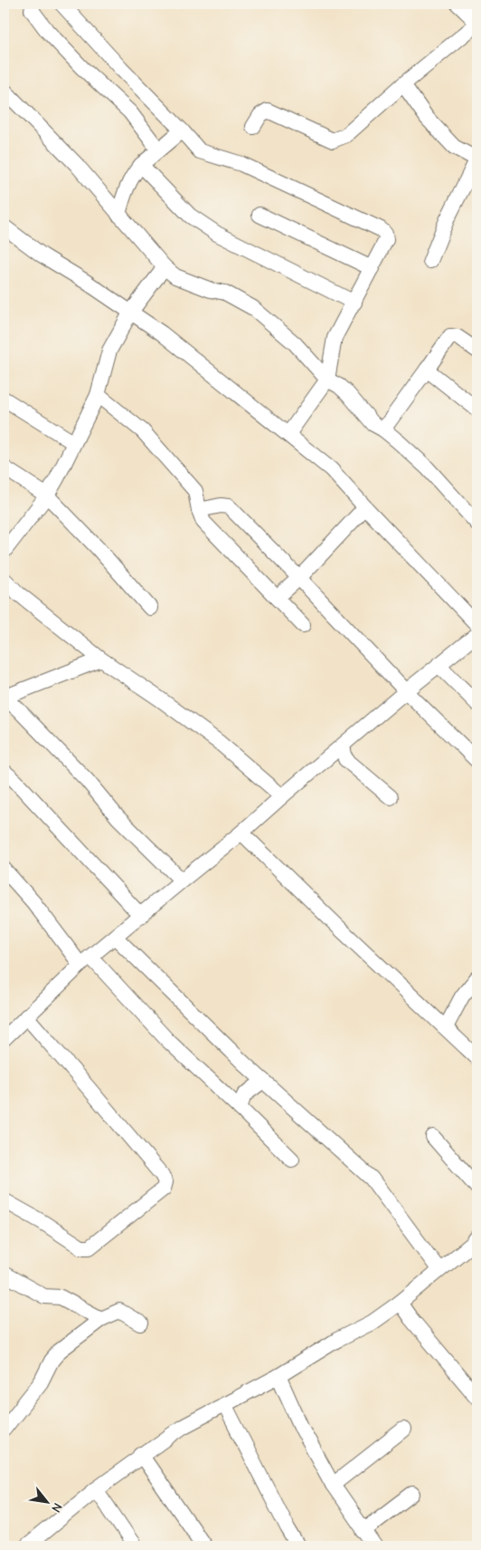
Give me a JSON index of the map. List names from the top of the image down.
{
  "north": "bottom right"
}
